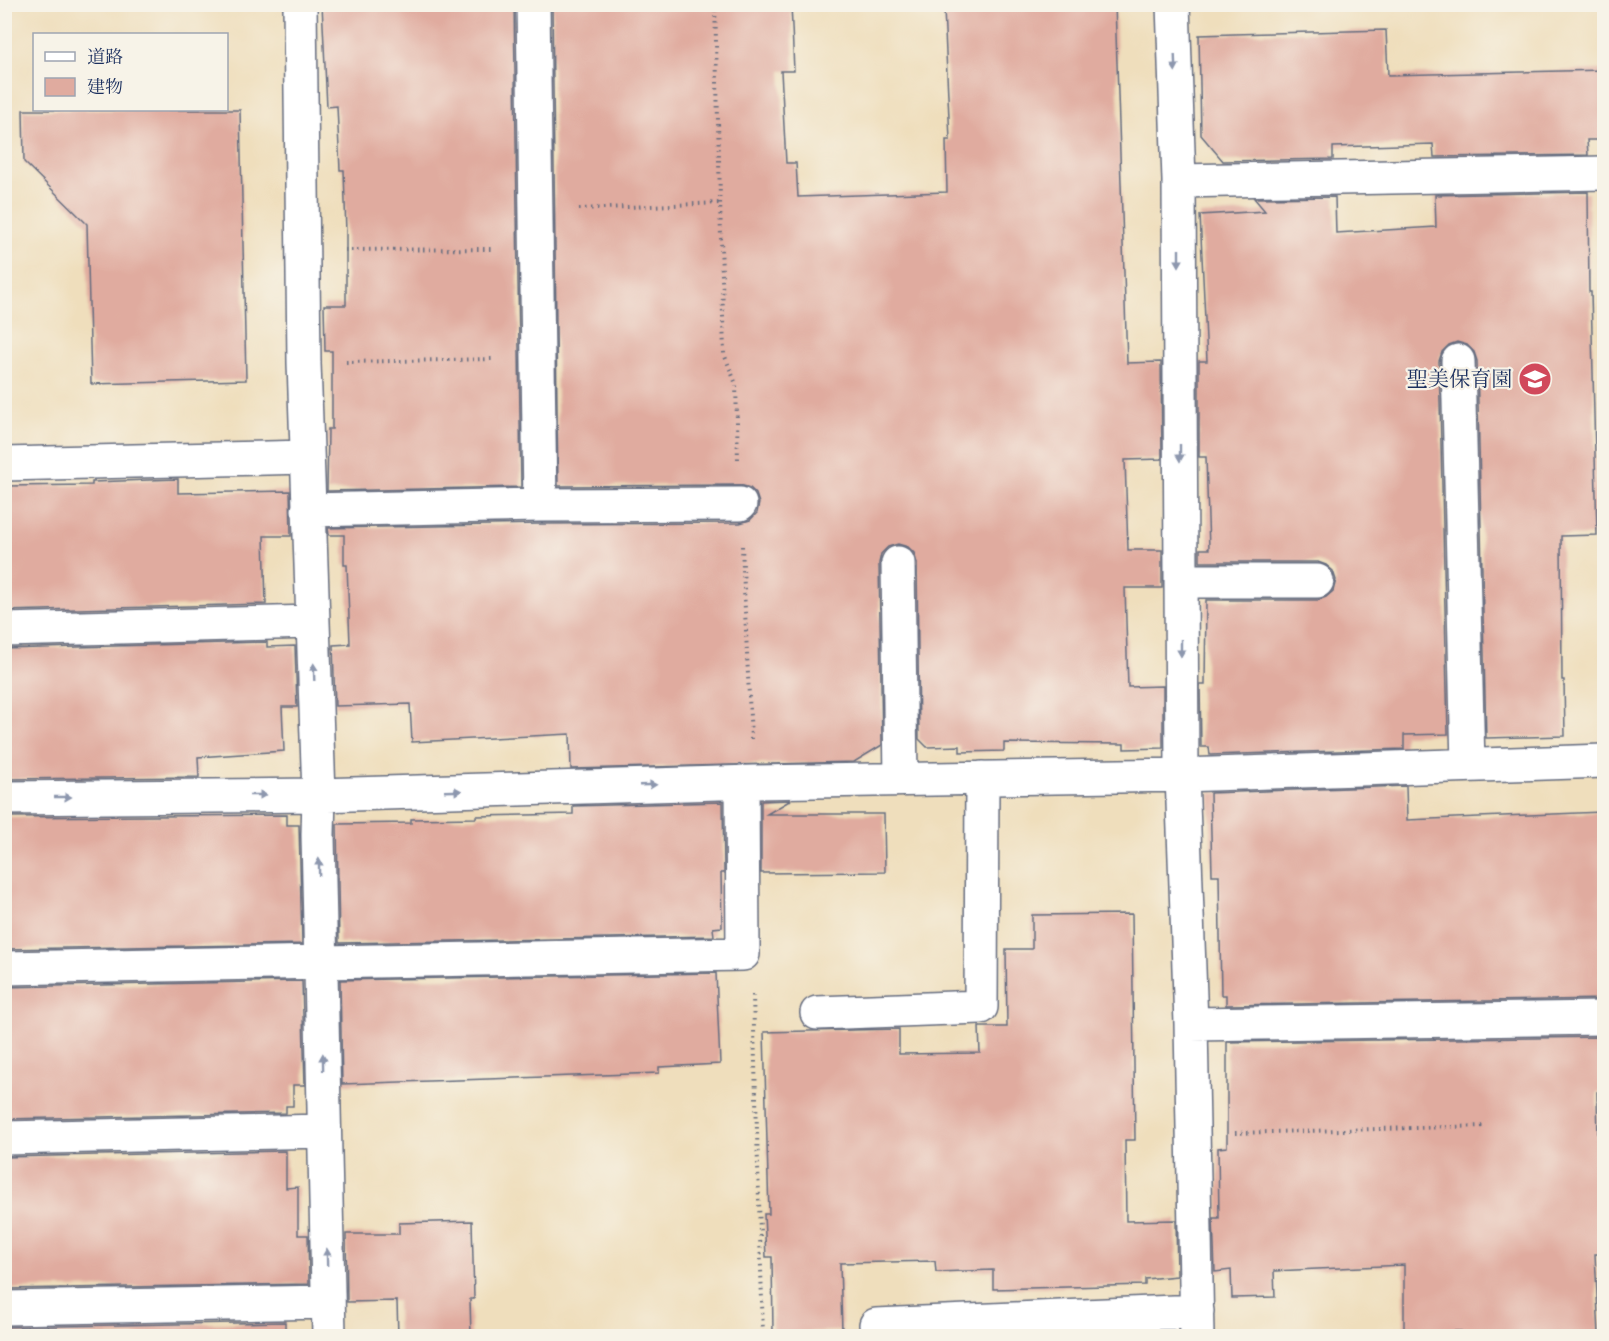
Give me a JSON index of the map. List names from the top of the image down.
{
  "places": {
    "school or university": ["聖美保育園"]
  },
  "legend": ["道路", "建物"]
}
